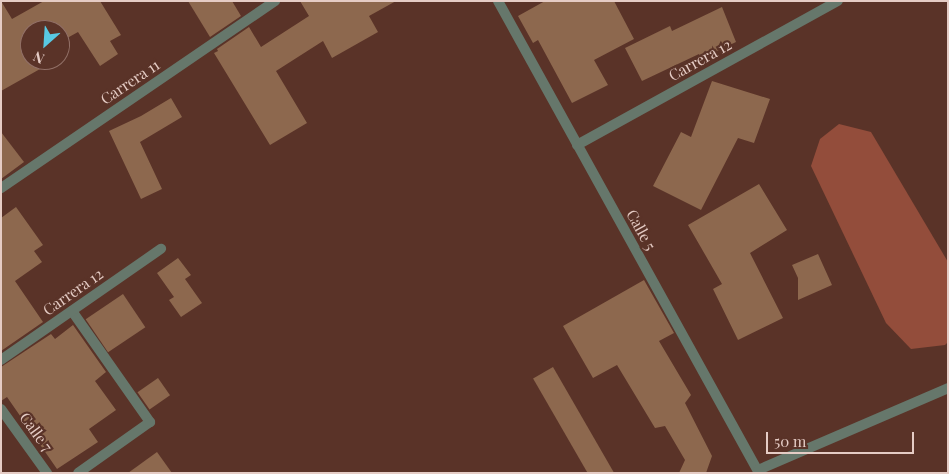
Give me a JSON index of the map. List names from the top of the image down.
{
  "streets": {
    "street": [
      "Carrera 12",
      "Carrera 11",
      "Calle 5",
      "Calle 7"
    ]
  },
  "crossings": [
    ["Carrera 12", "Calle 5"]
  ],
  "scale_bar": "50 m",
  "north": "bottom left"
}
